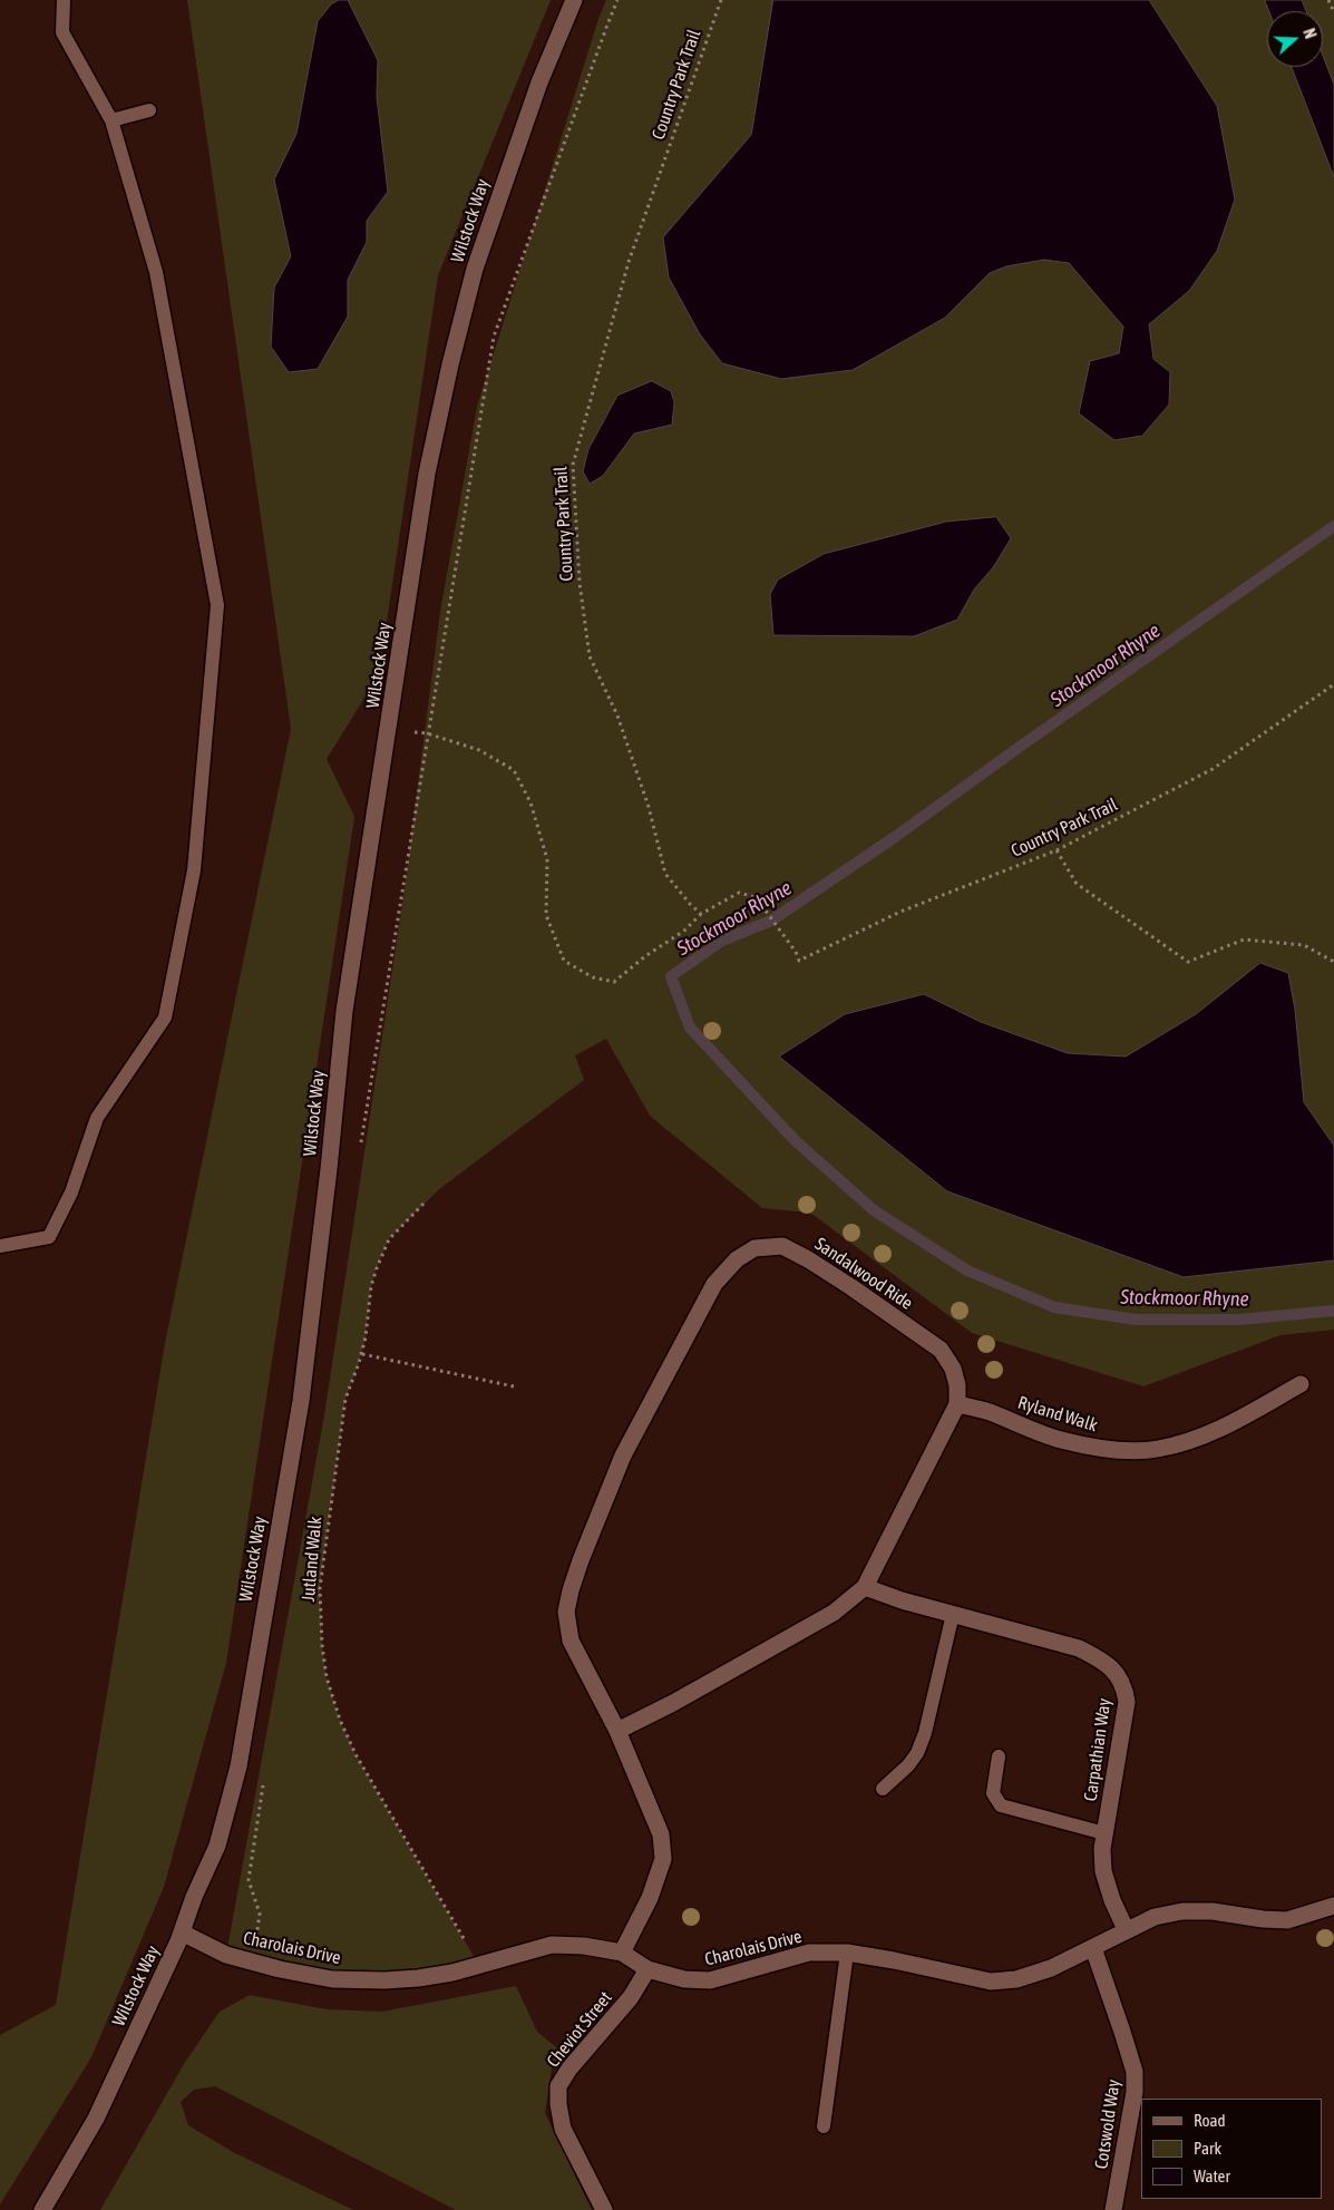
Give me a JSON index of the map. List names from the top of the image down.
{
  "streets": {
    "street": [
      "Wilstock Way",
      "Sandalwood Ride",
      "Ryland Walk",
      "Carpathian Way",
      "Charolais Drive",
      "Cheviot Street",
      "Cotswold Way"
    ],
    "path": ["Country Park Trail", "Jutland Walk"]
  },
  "crossings": [
    ["Wilstock Way", "Charolais Drive"],
    ["Sandalwood Ride", "Ryland Walk"],
    ["Sandalwood Ride", "Charolais Drive"],
    ["Jutland Walk", "Charolais Drive"],
    ["Carpathian Way", "Charolais Drive"],
    ["Charolais Drive", "Cheviot Street"],
    ["Charolais Drive", "Cotswold Way"]
  ],
  "water": ["Stockmoor Rhyne"],
  "legend": ["Road", "Park", "Water"],
  "north": "right"
}
